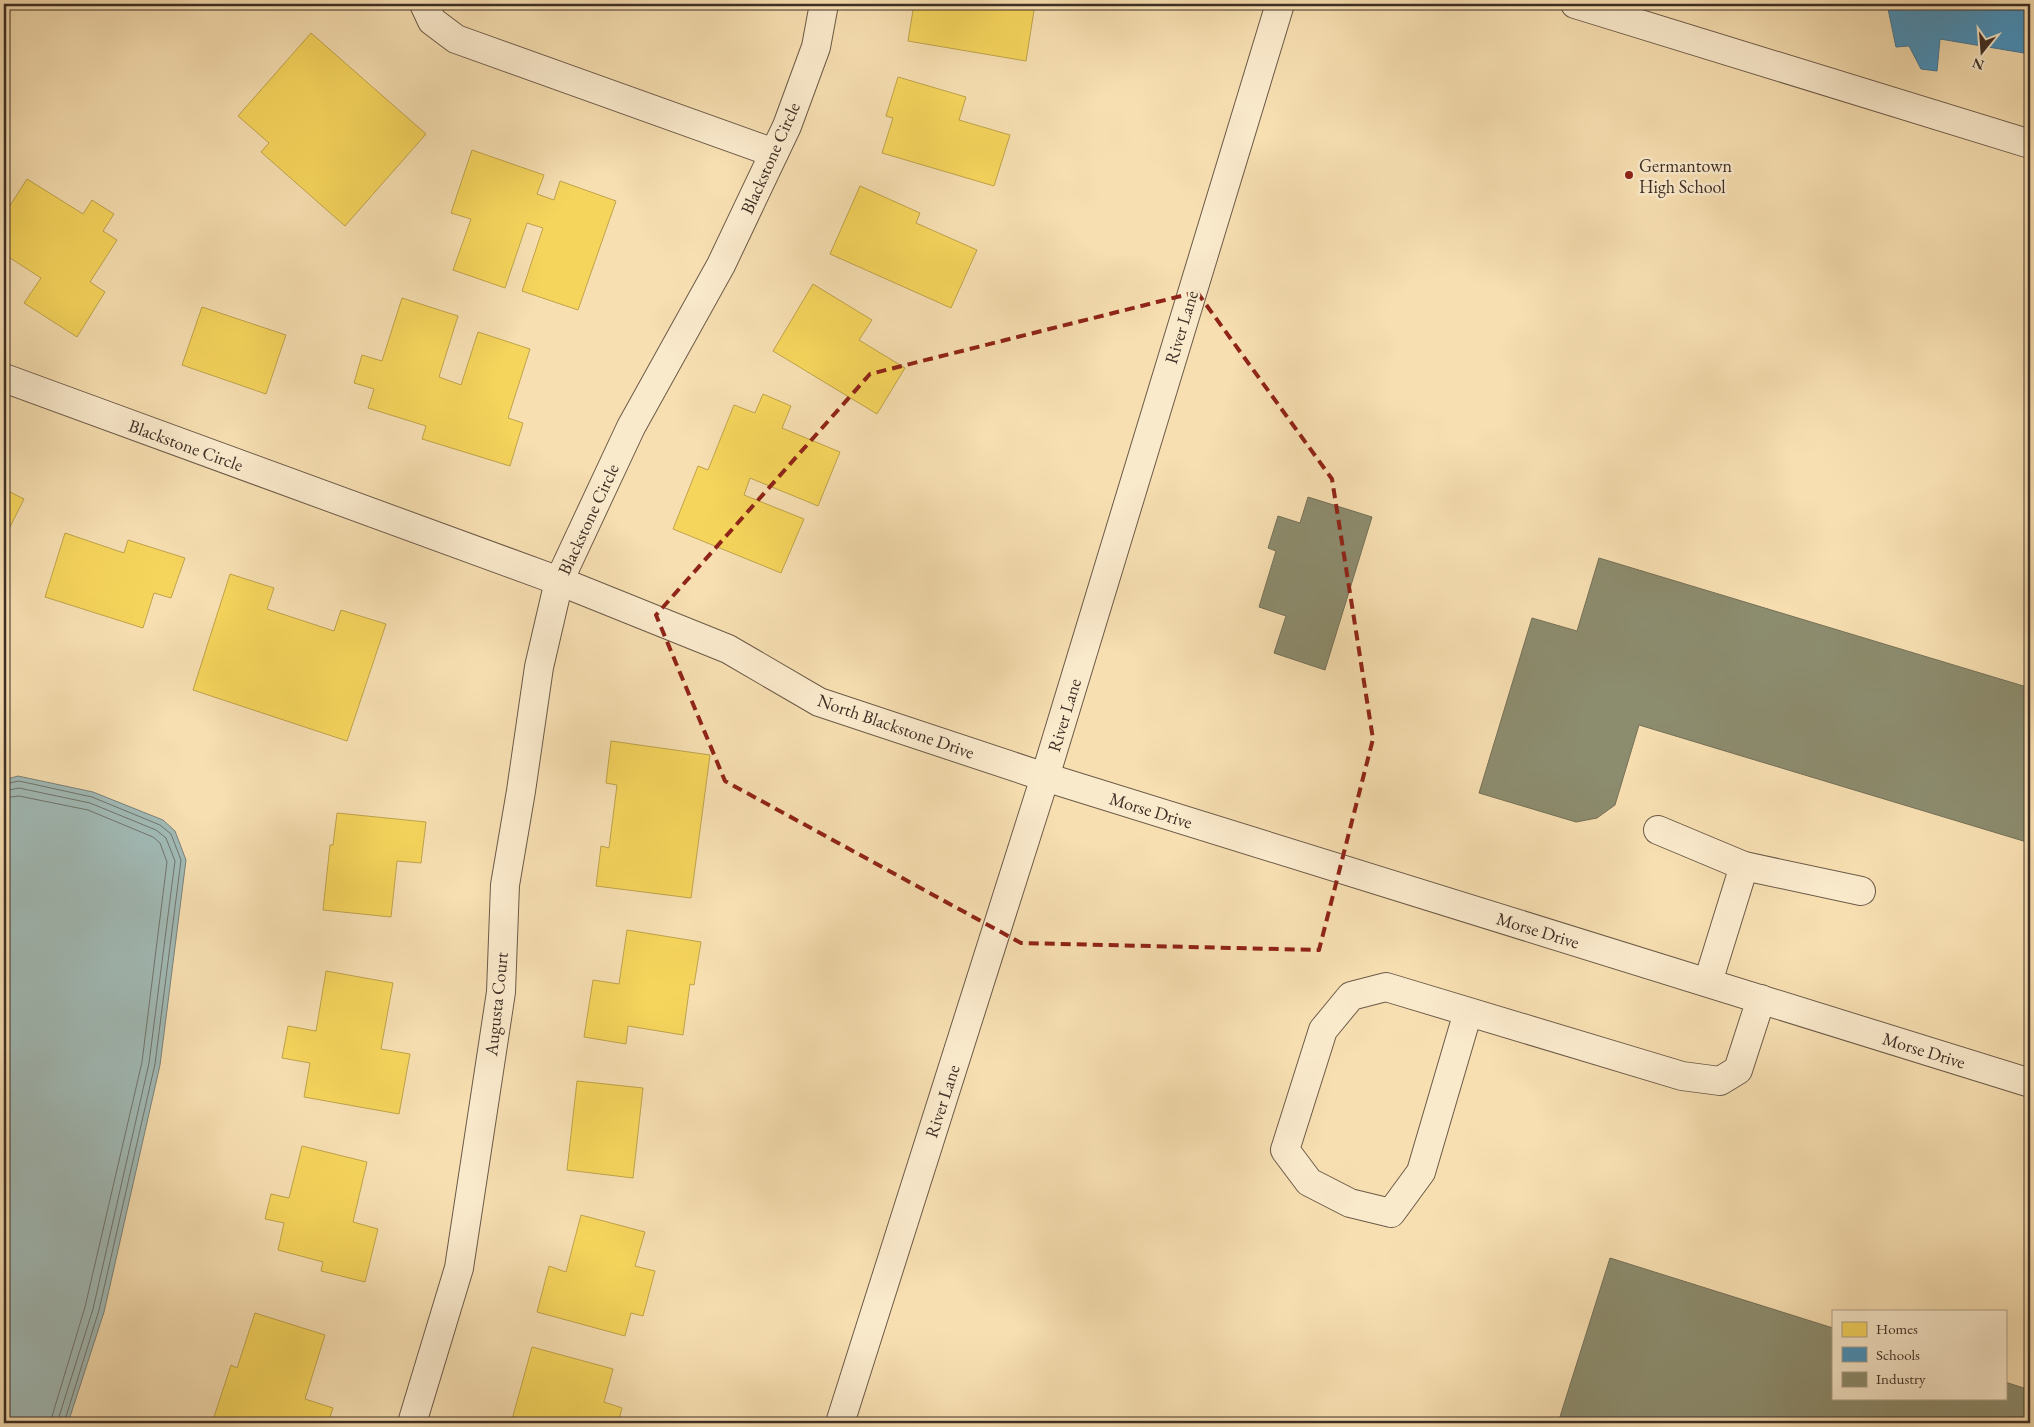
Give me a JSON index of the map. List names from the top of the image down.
{
  "streets": {
    "street": [
      "Blackstone Circle",
      "River Lane",
      "North Blackstone Drive",
      "Morse Drive",
      "Augusta Court"
    ]
  },
  "crossings": [
    ["Blackstone Circle", "North Blackstone Drive"],
    ["Blackstone Circle", "Augusta Court"],
    ["River Lane", "North Blackstone Drive"],
    ["River Lane", "Morse Drive"],
    ["North Blackstone Drive", "Morse Drive"],
    ["North Blackstone Drive", "Augusta Court"]
  ],
  "places": ["Germantown High School"],
  "legend": ["Homes", "Schools", "Industry"],
  "north": "bottom"
}
